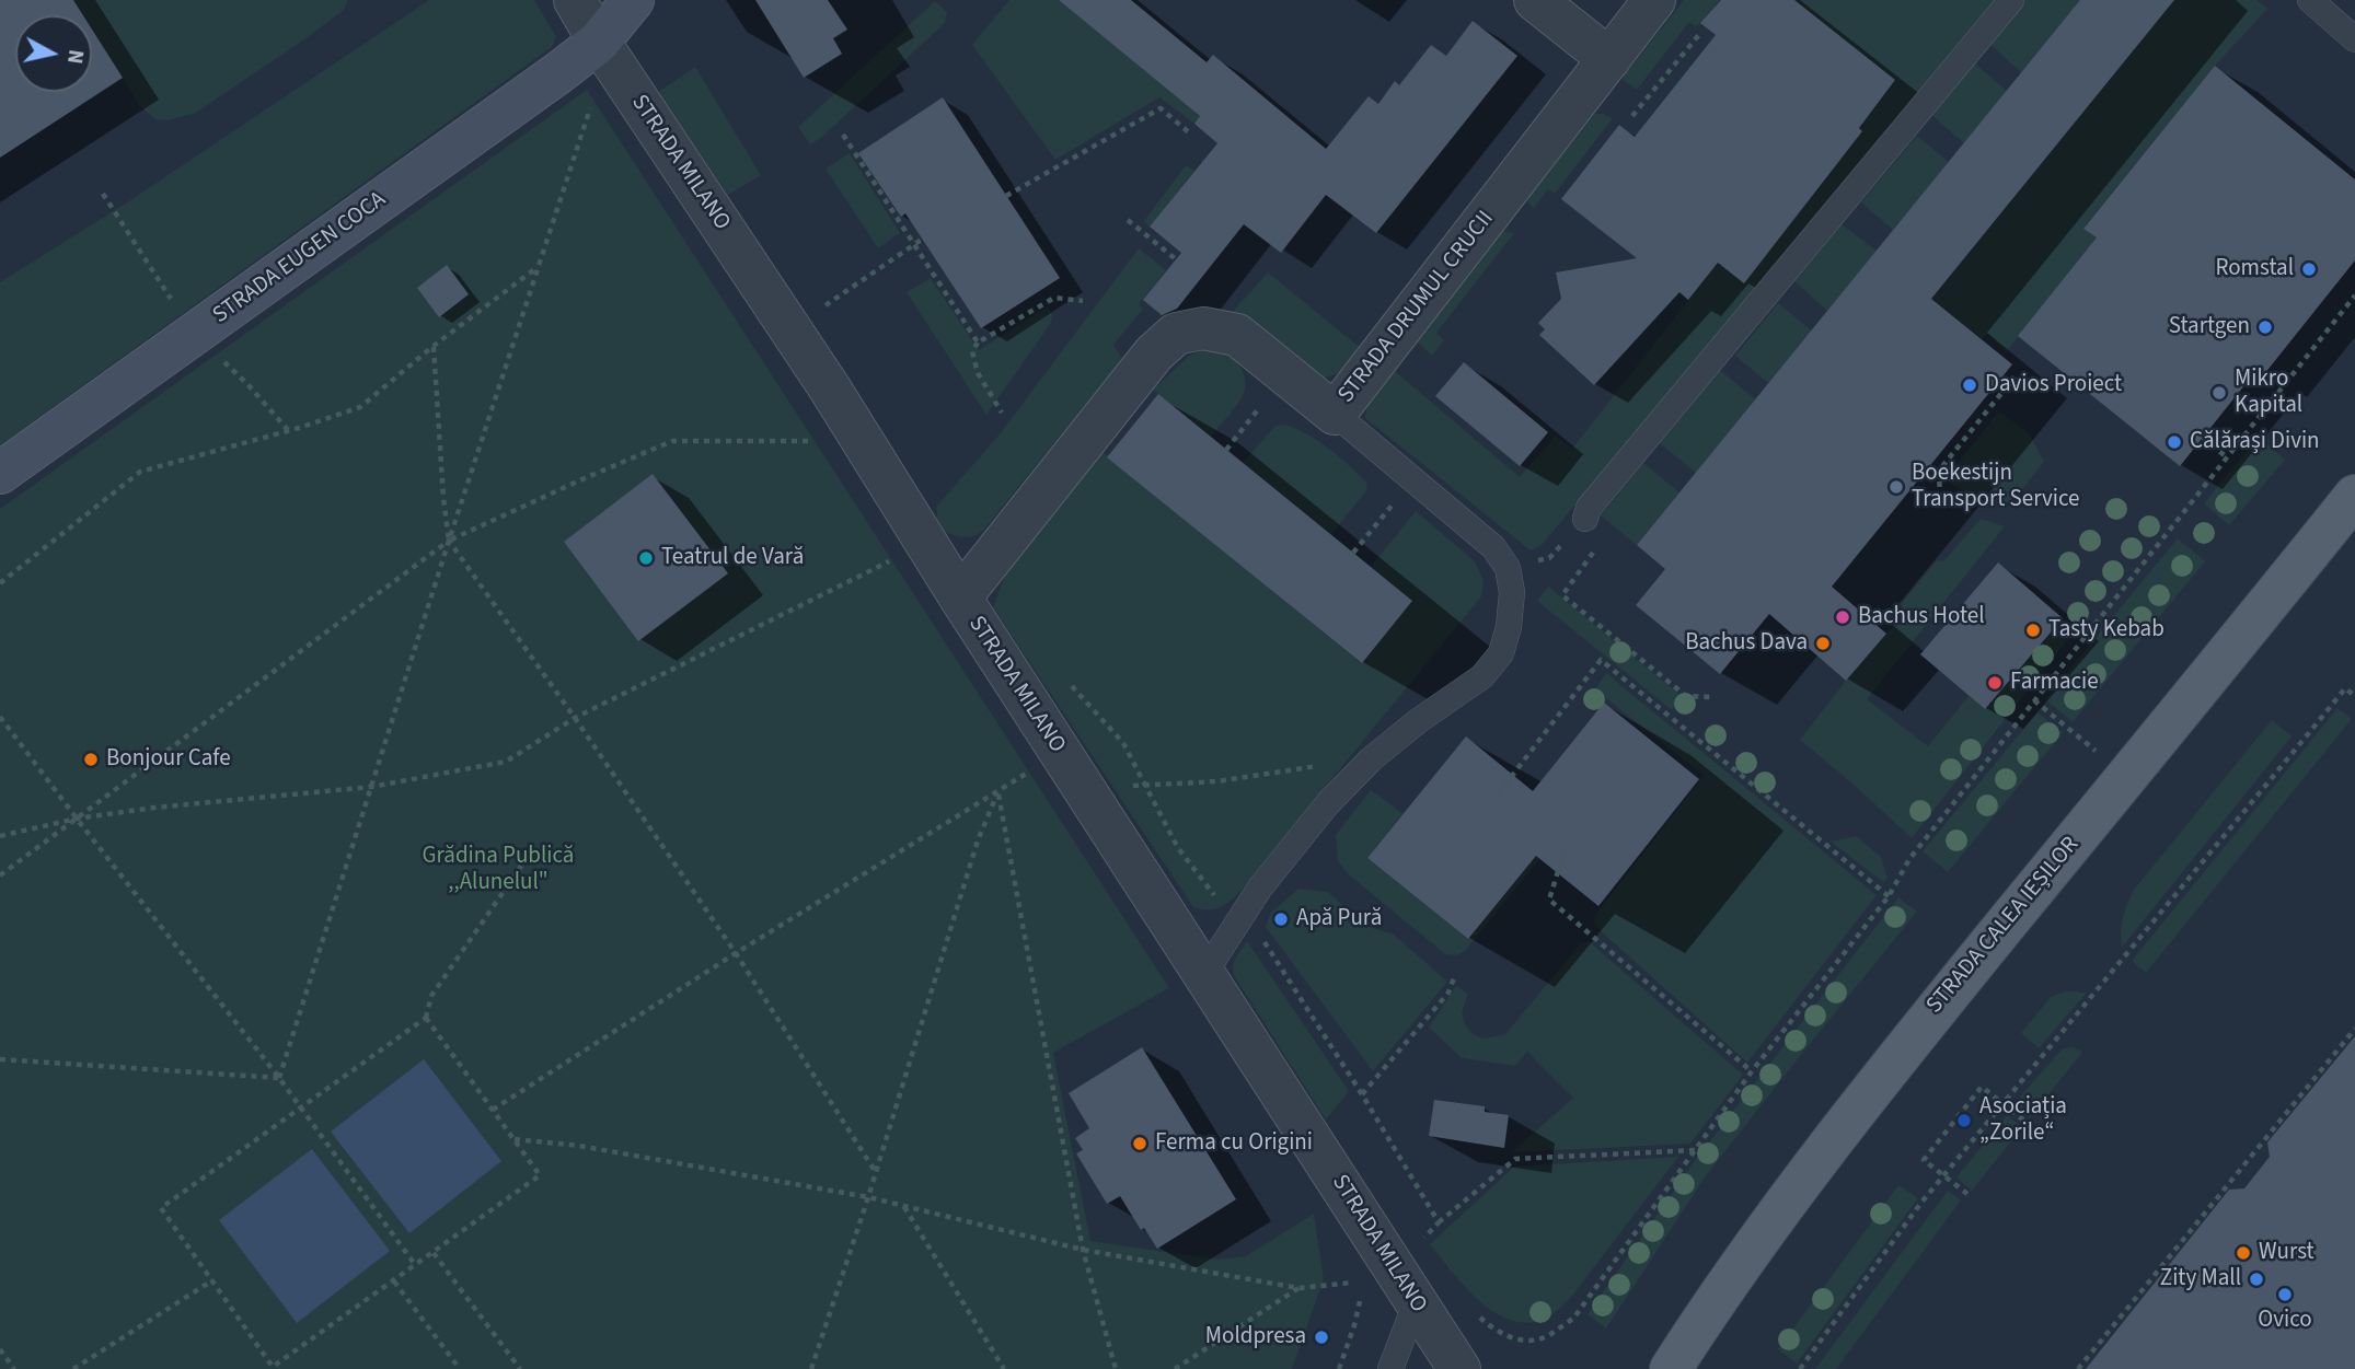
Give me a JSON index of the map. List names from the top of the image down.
{
  "streets": {
    "main road": ["STRADA CALEA IEȘILOR"],
    "street": ["STRADA MILANO", "STRADA EUGEN COCA", "STRADA DRUMUL CRUCII"]
  },
  "crossings": [
    ["STRADA MILANO", "STRADA EUGEN COCA"],
    ["STRADA MILANO", "STRADA DRUMUL CRUCII"]
  ],
  "parks": ["Grădina Publică ,,Alunelul\""],
  "places": [
    "Romstal",
    "Startgen",
    "Davios Proiect",
    "Mikro Kapital",
    "Călărași Divin",
    "Boekestijn Transport Service",
    "Teatrul de Vară",
    "Bachus Hotel",
    "Tasty Kebab",
    "Bachus Dava",
    "Farmacie",
    "Bonjour Cafe",
    "Apă Pură",
    "Asociația „Zorile“",
    "Ferma cu Origini",
    "Wurst",
    "Zity Mall",
    "Ovico",
    "Moldpresa"
  ],
  "north": "right"
}
